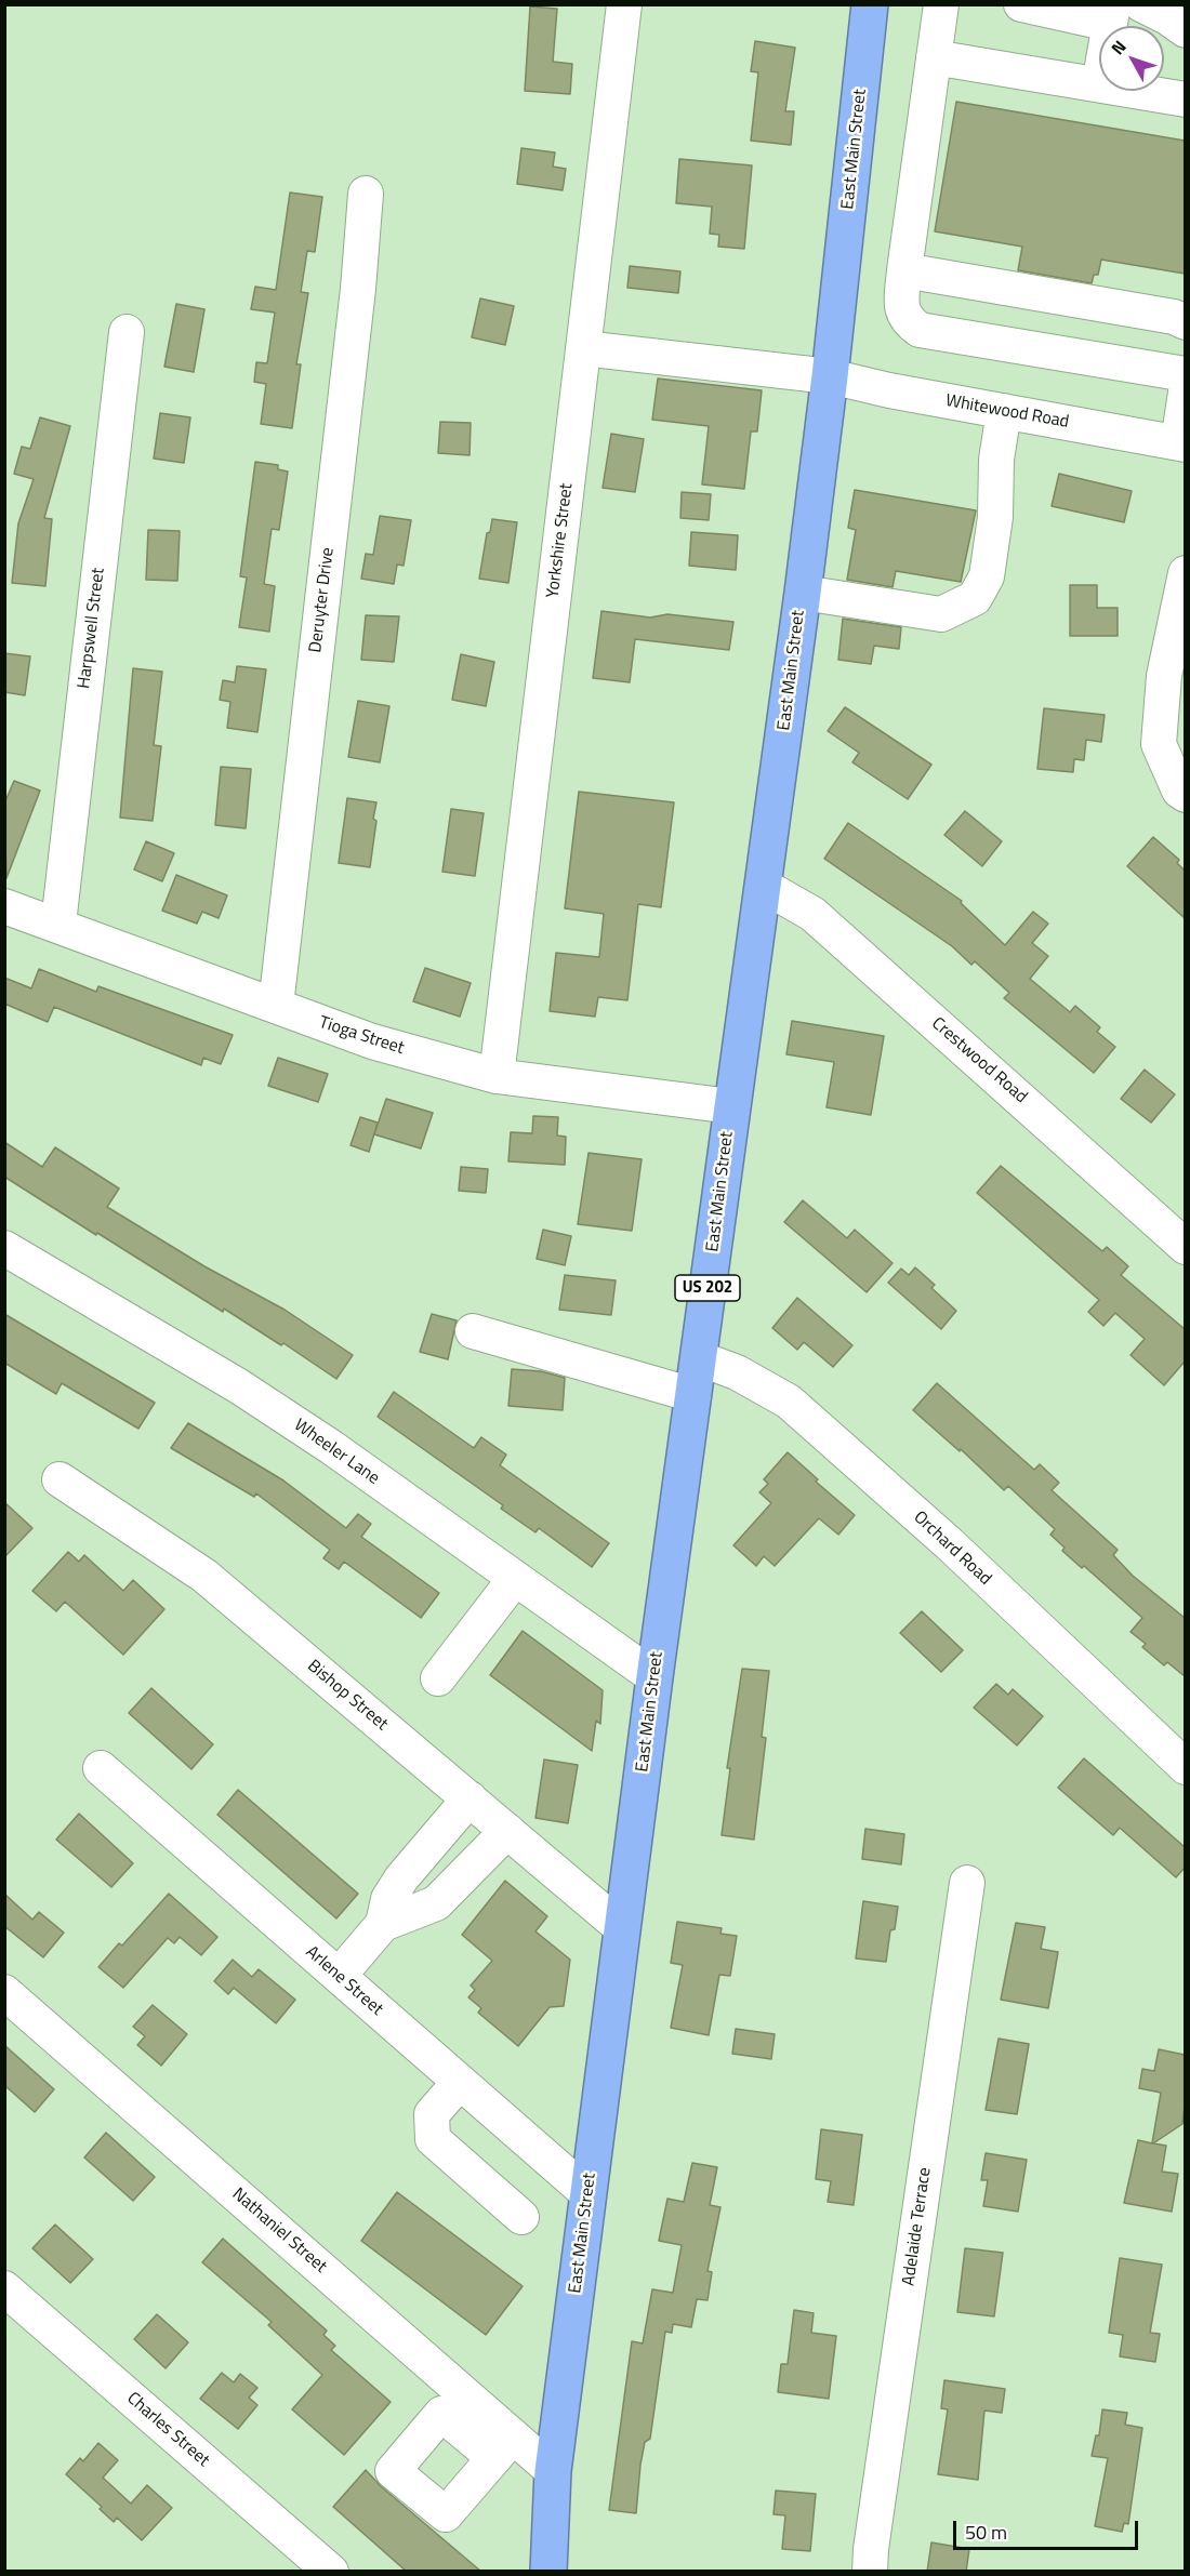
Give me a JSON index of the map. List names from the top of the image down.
{
  "streets": {
    "highway": ["East Main Street", "US 202"],
    "street": [
      "Whitewood Road",
      "Yorkshire Street",
      "Deruyter Drive",
      "Harpswell Street",
      "Tioga Street",
      "Crestwood Road",
      "Wheeler Lane",
      "Orchard Road",
      "Bishop Street",
      "Arlene Street",
      "Adelaide Terrace",
      "Nathaniel Street",
      "Charles Street"
    ]
  },
  "crossings": [
    ["East Main Street", "Whitewood Road"],
    ["East Main Street", "Tioga Street"],
    ["East Main Street", "Crestwood Road"],
    ["East Main Street", "Wheeler Lane"],
    ["East Main Street", "Orchard Road"],
    ["East Main Street", "Bishop Street"],
    ["East Main Street", "Arlene Street"],
    ["East Main Street", "Nathaniel Street"],
    ["Whitewood Road", "Yorkshire Street"],
    ["Yorkshire Street", "Tioga Street"],
    ["Deruyter Drive", "Tioga Street"],
    ["Harpswell Street", "Tioga Street"]
  ],
  "scale_bar": "50 m",
  "north": "top left"
}
